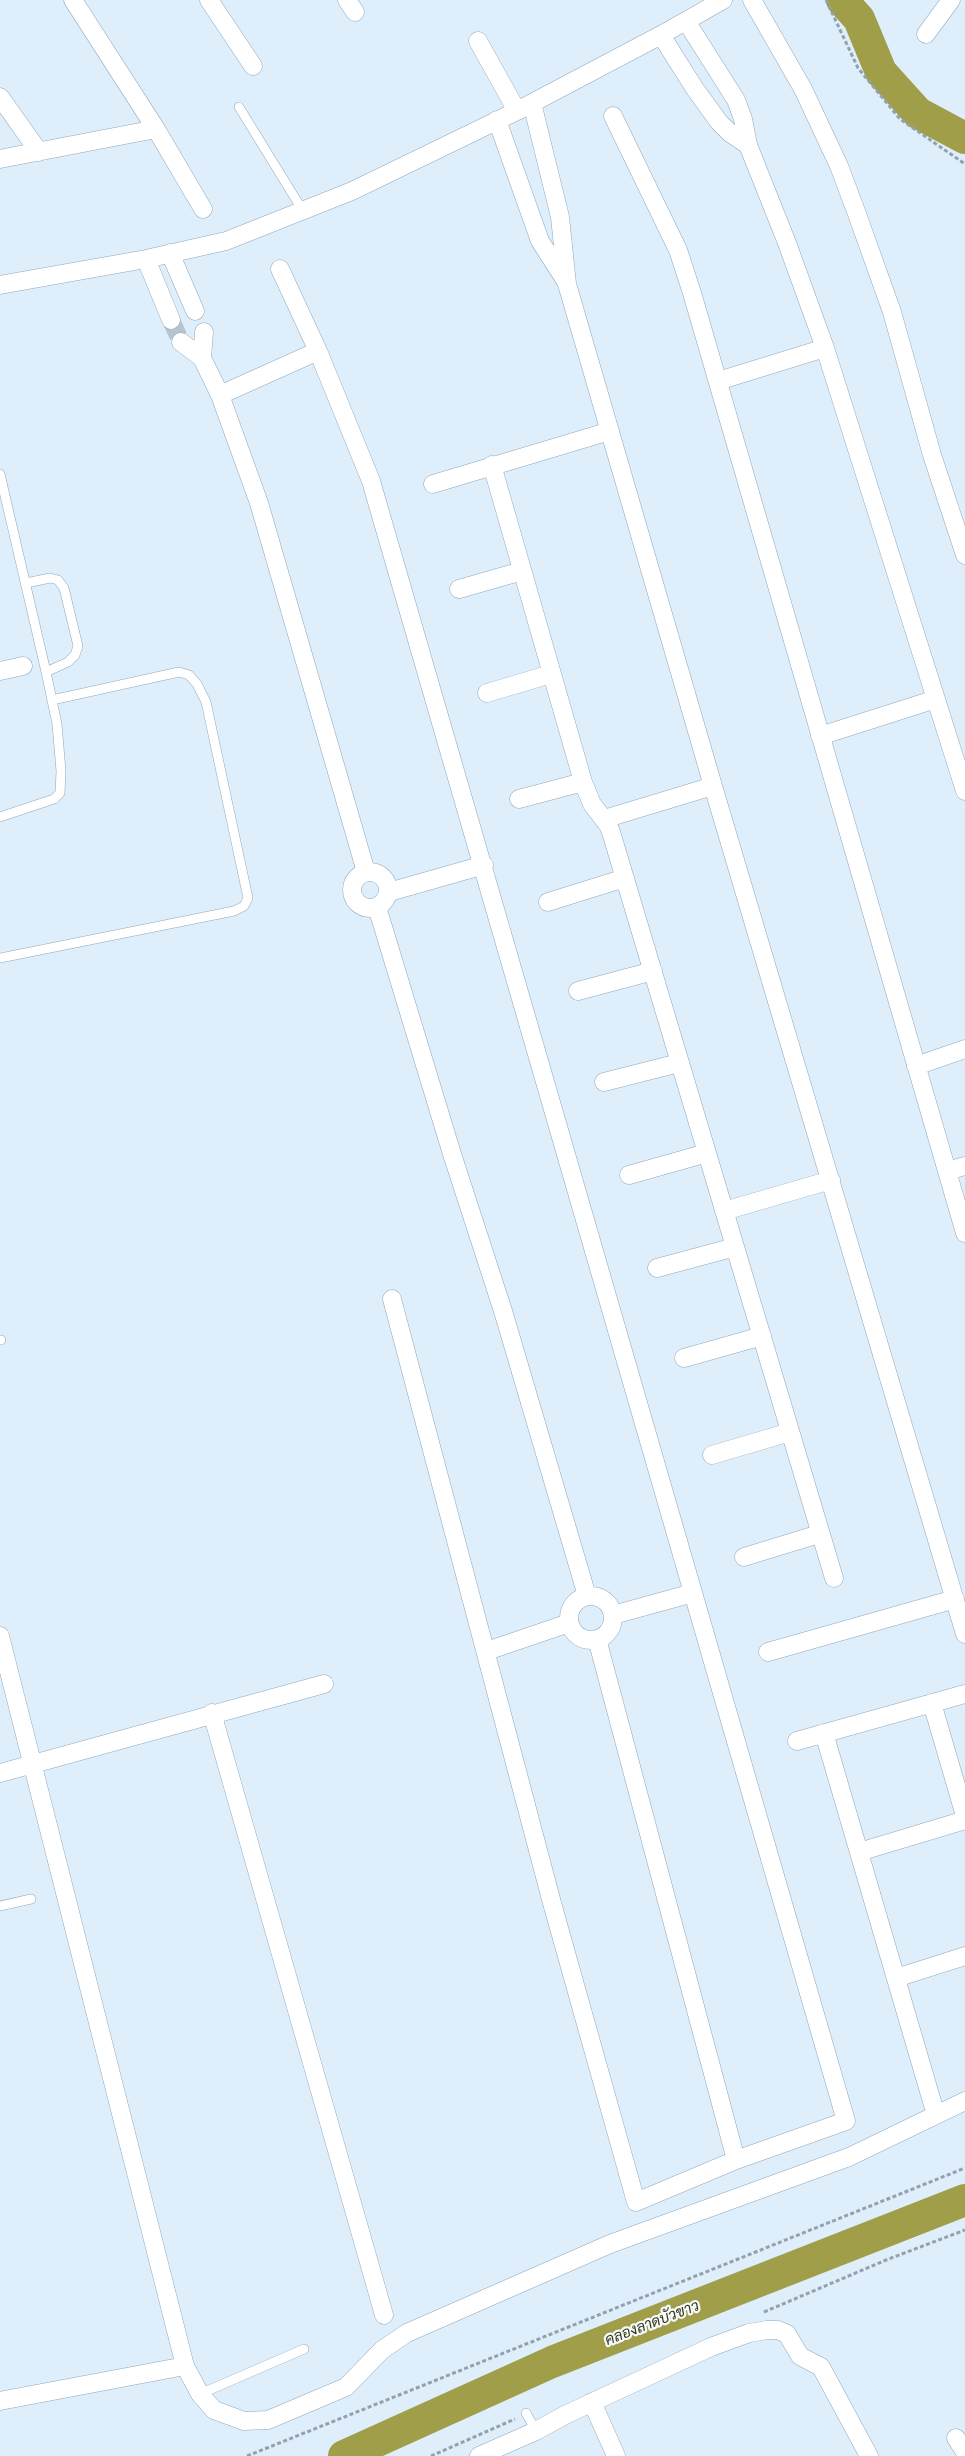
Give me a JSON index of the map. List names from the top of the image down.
{
  "water": ["คลองลาดบัวขาว"]
}
